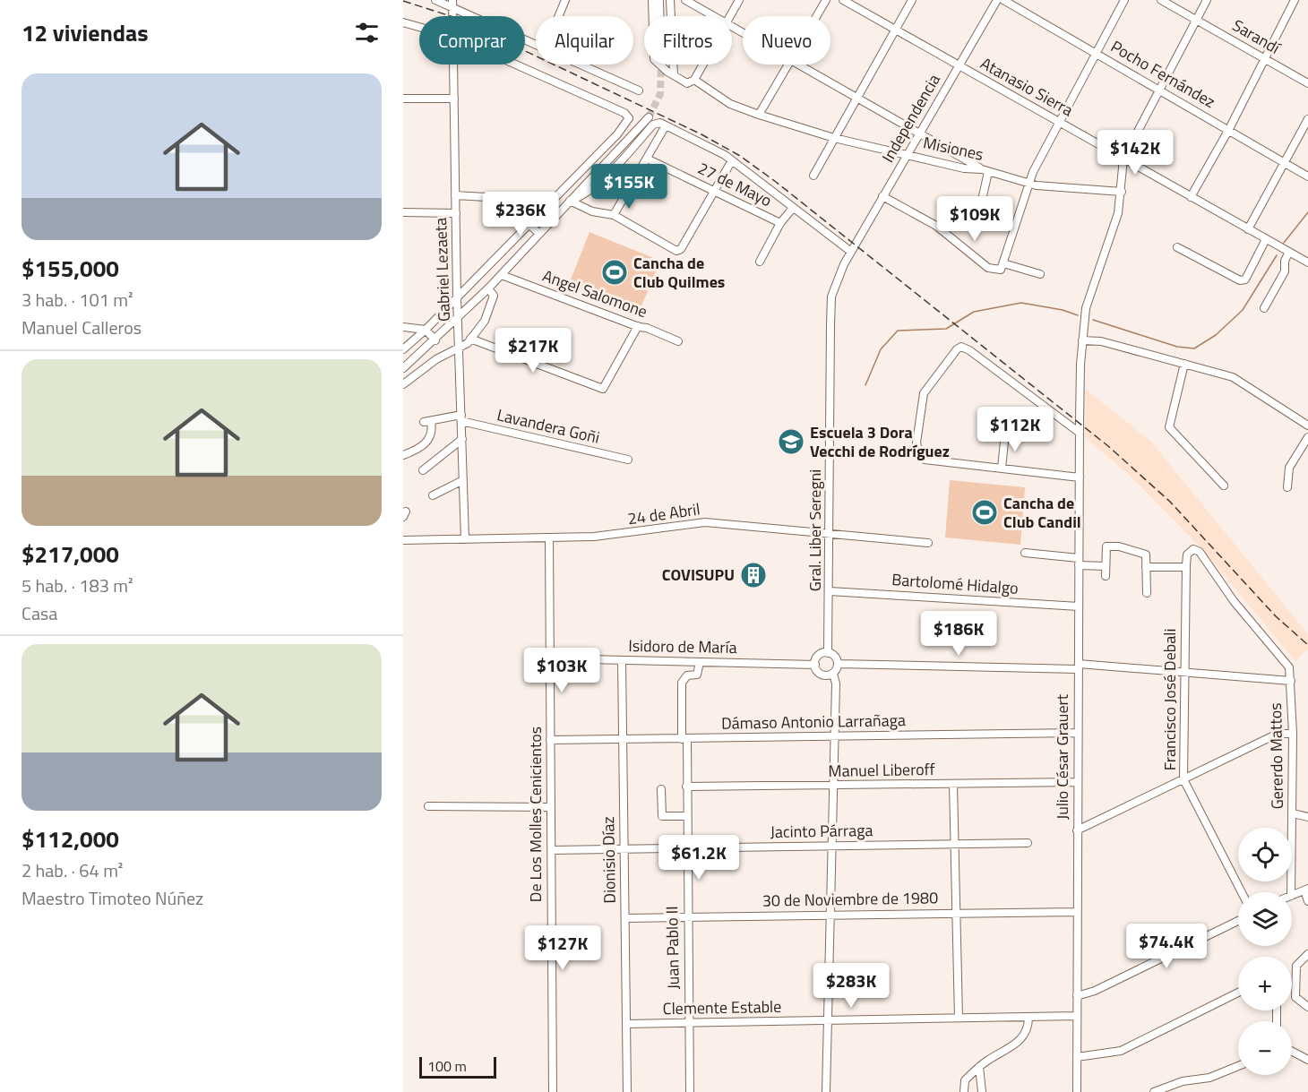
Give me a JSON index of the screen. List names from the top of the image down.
{
  "streets": {
    "street": [
      "Sarandí",
      "Pocho Fernández",
      "Atanasio Sierra",
      "Independencia",
      "Misiones",
      "27 de Mayo",
      "Gabriel Lezaeta",
      "Angel Salomone",
      "Lavandera Goñi",
      "24 de Abril",
      "Gral. Liber Seregni",
      "Bartolomé Hidalgo",
      "Isidoro de María",
      "Francisco José Debali",
      "Dámaso Antonio Larrañaga",
      "Gererdo Mattos",
      "Julio César Grauert",
      "Manuel Liberoff",
      "De Los Molles Cenicientos",
      "Jacinto Párraga",
      "Dionisio Díaz",
      "30 de Noviembre de 1980",
      "Juan Pablo II",
      "Clemente Estable"
    ]
  },
  "crossings": [
    ["Atanasio Sierra", "Independencia"],
    ["Atanasio Sierra", "Julio César Grauert"],
    ["Independencia", "Misiones"],
    ["Independencia", "Gral. Liber Seregni"],
    ["Misiones", "Julio César Grauert"],
    ["Gabriel Lezaeta", "Lavandera Goñi"],
    ["Gabriel Lezaeta", "24 de Abril"],
    ["24 de Abril", "Gral. Liber Seregni"],
    ["24 de Abril", "De Los Molles Cenicientos"],
    ["Gral. Liber Seregni", "Bartolomé Hidalgo"],
    ["Gral. Liber Seregni", "Isidoro de María"],
    ["Bartolomé Hidalgo", "Julio César Grauert"],
    ["Isidoro de María", "De Los Molles Cenicientos"],
    ["Isidoro de María", "Dionisio Díaz"],
    ["Isidoro de María", "Juan Pablo II"],
    ["Francisco José Debali", "Gererdo Mattos"],
    ["Dámaso Antonio Larrañaga", "Julio César Grauert"],
    ["Dámaso Antonio Larrañaga", "De Los Molles Cenicientos"],
    ["Dámaso Antonio Larrañaga", "Dionisio Díaz"],
    ["Dámaso Antonio Larrañaga", "Juan Pablo II"],
    ["Julio César Grauert", "Manuel Liberoff"],
    ["Julio César Grauert", "30 de Noviembre de 1980"],
    ["Julio César Grauert", "Clemente Estable"],
    ["Manuel Liberoff", "Juan Pablo II"],
    ["De Los Molles Cenicientos", "Jacinto Párraga"],
    ["Jacinto Párraga", "Dionisio Díaz"],
    ["Jacinto Párraga", "Juan Pablo II"],
    ["Dionisio Díaz", "30 de Noviembre de 1980"],
    ["Dionisio Díaz", "Clemente Estable"],
    ["30 de Noviembre de 1980", "Juan Pablo II"],
    ["Juan Pablo II", "Clemente Estable"]
  ],
  "places": {
    "sports": ["Cancha de Club Quilmes", "Cancha de Club Candil"],
    "school or university": ["Escuela 3 Dora Vecchi de Rodríguez"],
    "building": ["COVISUPU"]
  },
  "scale_bar": "100 m",
  "page": {
    "heading": "12 viviendas",
    "chip": [
      "Comprar",
      "Alquilar",
      "Filtros",
      "Nuevo"
    ],
    "list": [
      {
        "name": "$155,000",
        "note": "3 hab. · 101 m² · Manuel Calleros"
      },
      {
        "name": "$217,000",
        "note": "5 hab. · 183 m² · Casa"
      },
      {
        "name": "$112,000",
        "note": "2 hab. · 64 m² · Maestro Timoteo Núñez"
      }
    ],
    "price": [
      "$142K",
      "$155K",
      "$236K",
      "$109K",
      "$217K",
      "$112K",
      "$186K",
      "$103K",
      "$61.2K",
      "$74.4K",
      "$127K",
      "$283K"
    ],
    "map_buttons": ["+", "−"],
    "scale": "100 m"
  }
}
